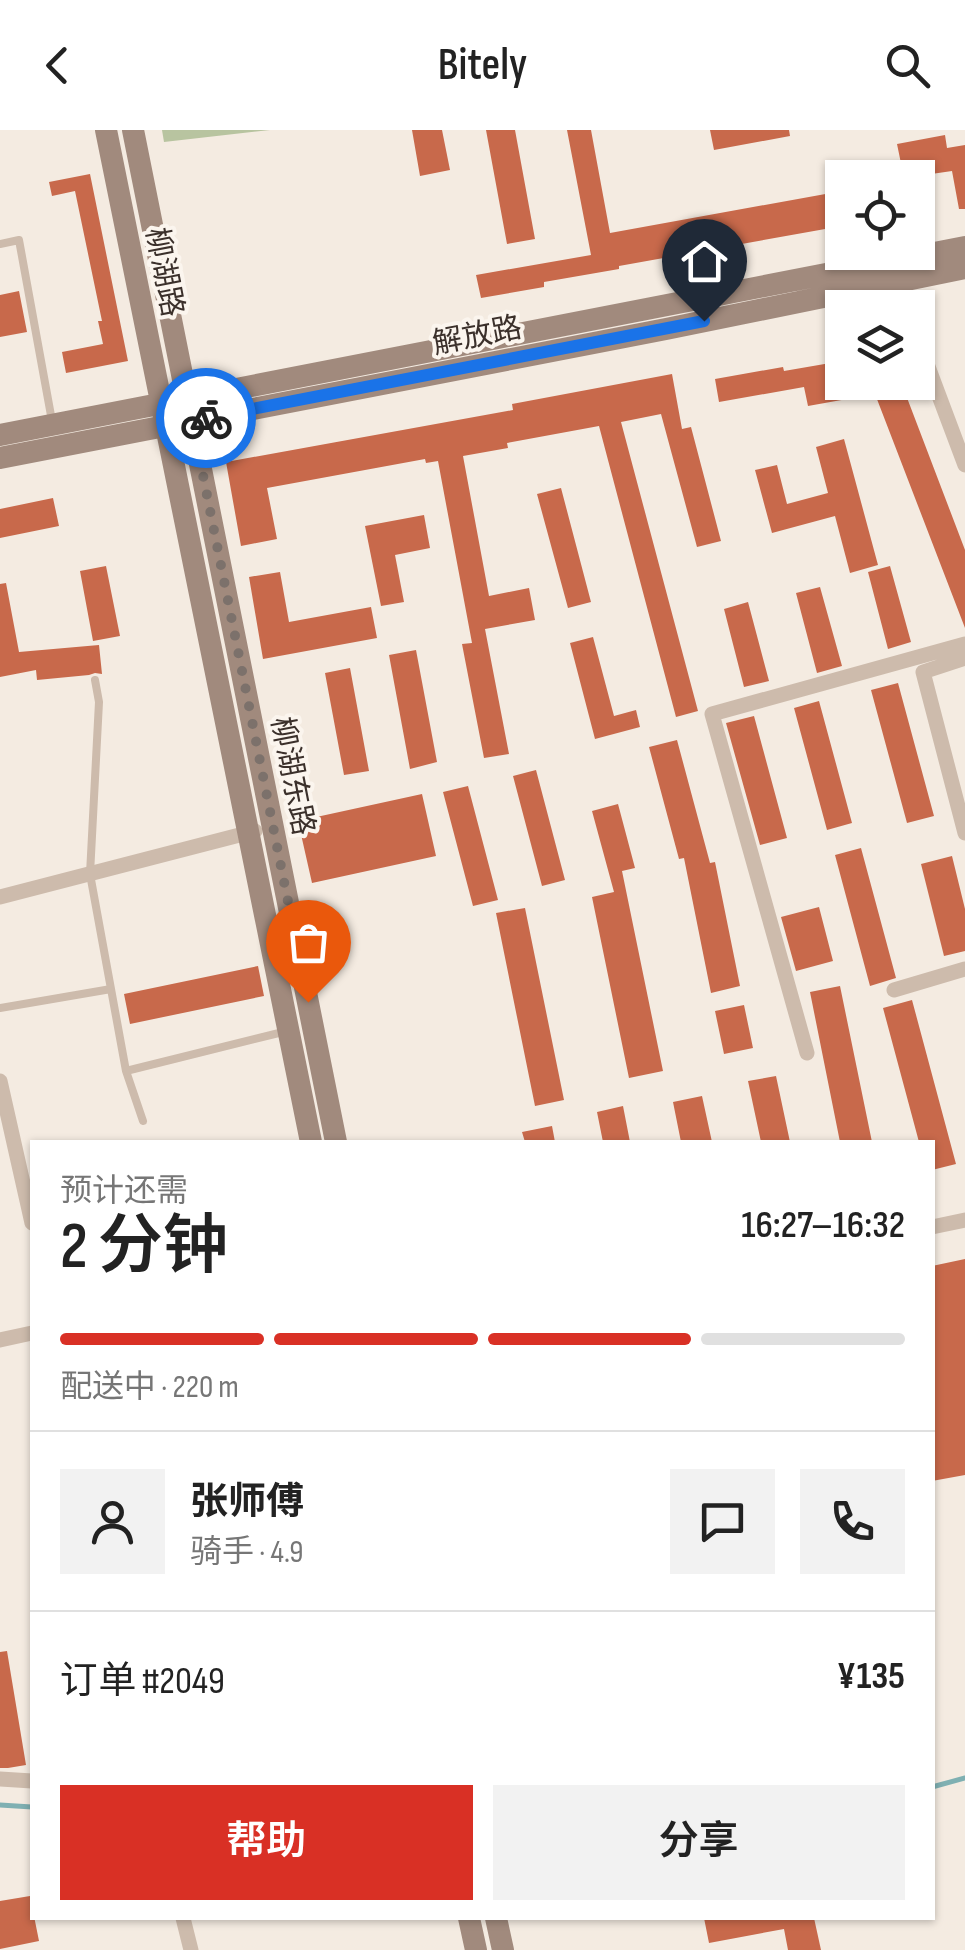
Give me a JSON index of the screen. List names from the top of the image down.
{
  "streets": {
    "main road": ["柳湖路", "解放路", "柳湖东路"]
  },
  "crossings": [
    ["柳湖路", "解放路"],
    ["柳湖路", "柳湖东路"],
    ["解放路", "柳湖东路"]
  ],
  "page": {
    "header": "Bitely",
    "heading": ["2 分钟", "预计还需", "16:27–16:32"],
    "panel": [
      "张师傅",
      "骑手 · 4.9",
      "订单 #2049",
      "¥135"
    ],
    "bar": "配送中 · 220 m",
    "buttons": ["帮助", "分享"]
  }
}
